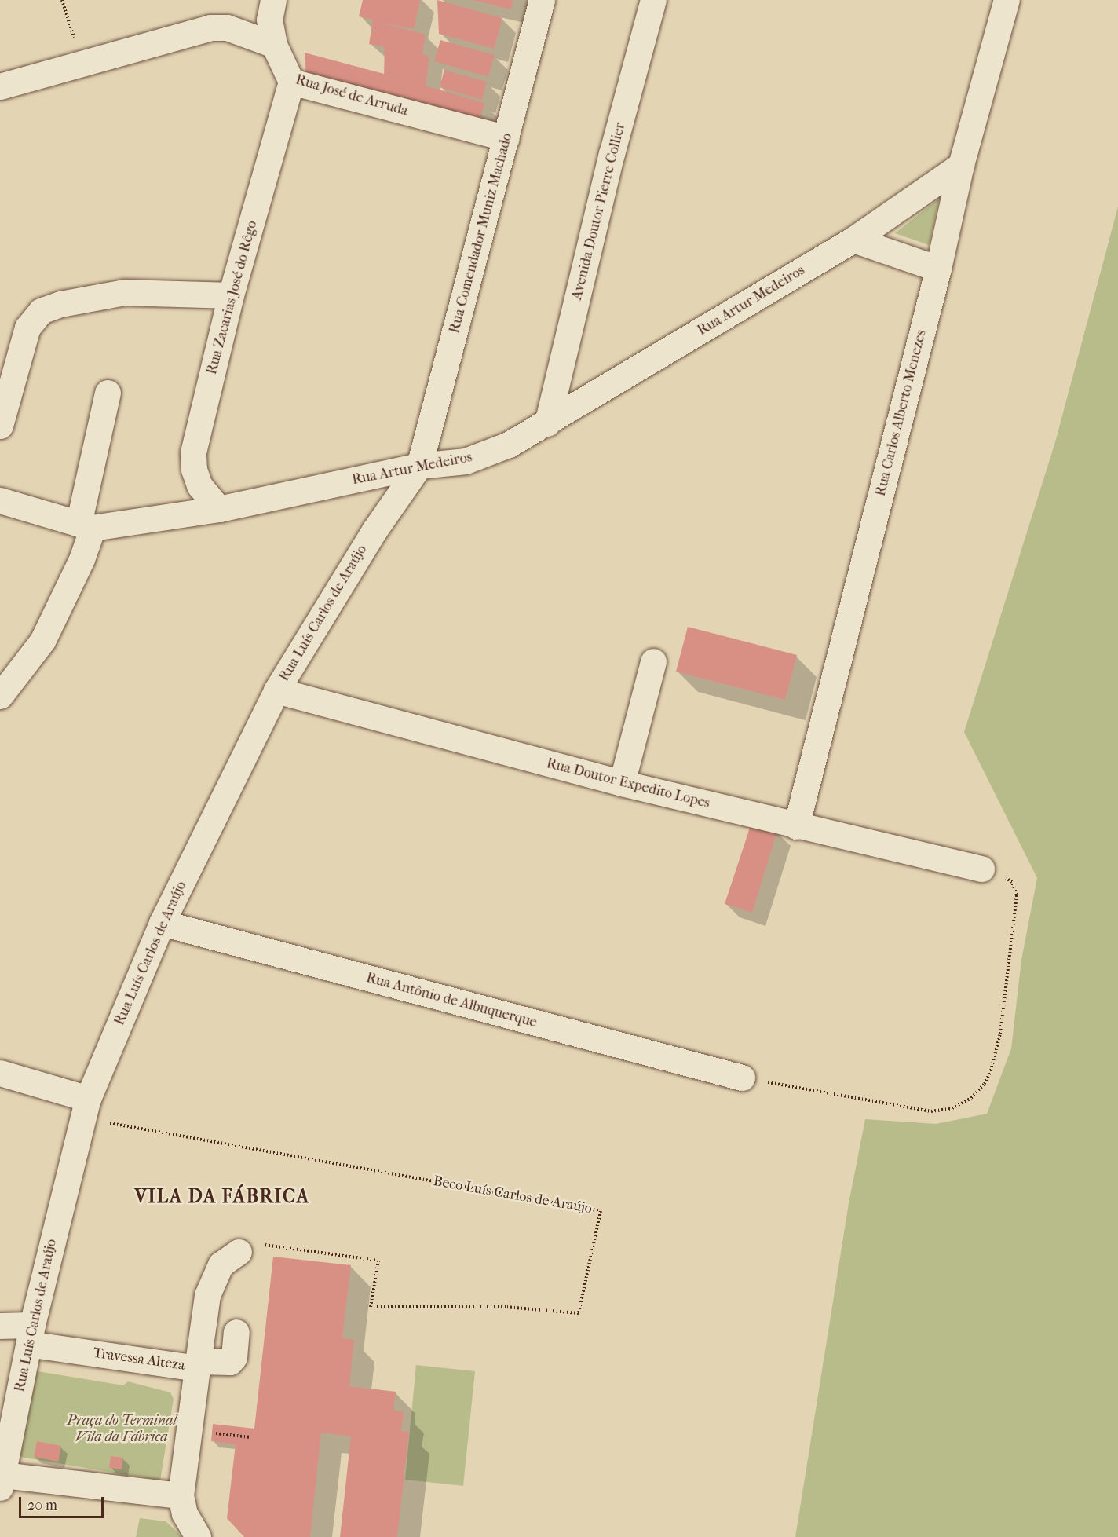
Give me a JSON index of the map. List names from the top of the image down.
{
  "streets": {
    "street": [
      "Rua José de Arruda",
      "Avenida Doutor Pierre Collier",
      "Rua Comendador Muniz Machado",
      "Rua Zacarias José do Rêgo",
      "Rua Artur Medeiros",
      "Rua Carlos Alberto Menezes",
      "Rua Luís Carlos de Araújo",
      "Rua Doutor Expedito Lopes",
      "Rua Antônio de Albuquerque",
      "Travessa Alteza"
    ],
    "path": ["Beco Luís Carlos de Araújo"]
  },
  "crossings": [
    ["Rua José de Arruda", "Rua Comendador Muniz Machado"],
    ["Rua José de Arruda", "Rua Zacarias José do Rêgo"],
    ["Avenida Doutor Pierre Collier", "Rua Artur Medeiros"],
    ["Rua Comendador Muniz Machado", "Rua Artur Medeiros"],
    ["Rua Comendador Muniz Machado", "Rua Luís Carlos de Araújo"],
    ["Rua Zacarias José do Rêgo", "Rua Artur Medeiros"],
    ["Rua Artur Medeiros", "Rua Carlos Alberto Menezes"],
    ["Rua Artur Medeiros", "Rua Luís Carlos de Araújo"],
    ["Rua Carlos Alberto Menezes", "Rua Doutor Expedito Lopes"],
    ["Rua Luís Carlos de Araújo", "Rua Doutor Expedito Lopes"],
    ["Rua Luís Carlos de Araújo", "Rua Antônio de Albuquerque"],
    ["Rua Luís Carlos de Araújo", "Beco Luís Carlos de Araújo"],
    ["Rua Luís Carlos de Araújo", "Travessa Alteza"]
  ],
  "districts": ["VILA DA FÁBRICA"],
  "parks": ["Praça do Terminal Vila da Fábrica"],
  "scale_bar": "20 m"
}
